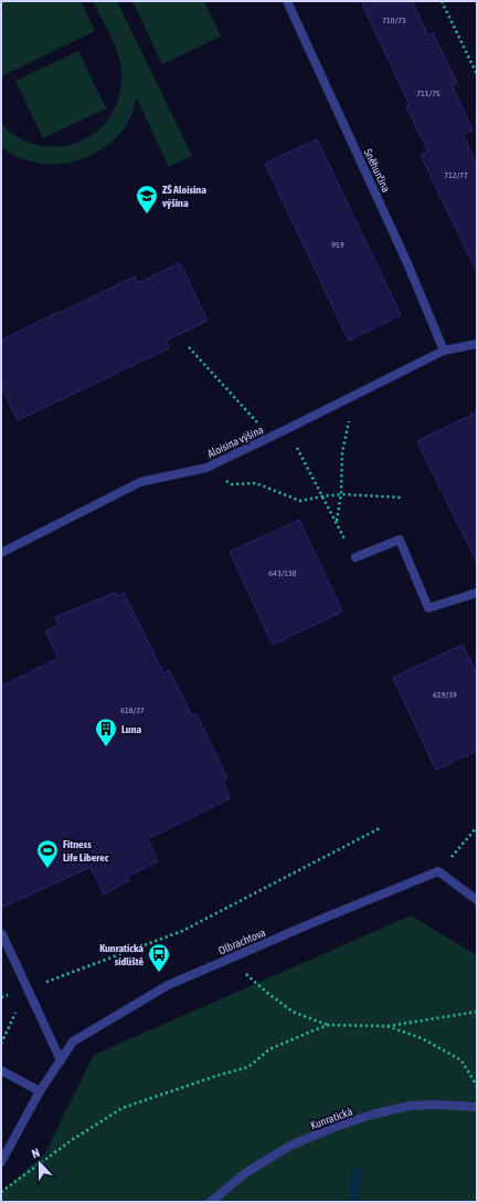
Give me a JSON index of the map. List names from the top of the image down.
{
  "streets": {
    "street": [
      "Sněhurčina",
      "Aloisina výšina",
      "Olbrachtova",
      "Kunratická"
    ]
  },
  "crossings": [
    ["Sněhurčina", "Aloisina výšina"]
  ],
  "places": {
    "school or university": ["ZŠ Aloisina výšina"],
    "building": ["Luna"],
    "sports": ["Fitness Life Liberec"],
    "bus stop": ["Kunratická sídliště"]
  },
  "house_numbers": [
    "710/73",
    "711/75",
    "712/77",
    "959",
    "643/130",
    "619/39",
    "618/37"
  ],
  "north": "top"
}
